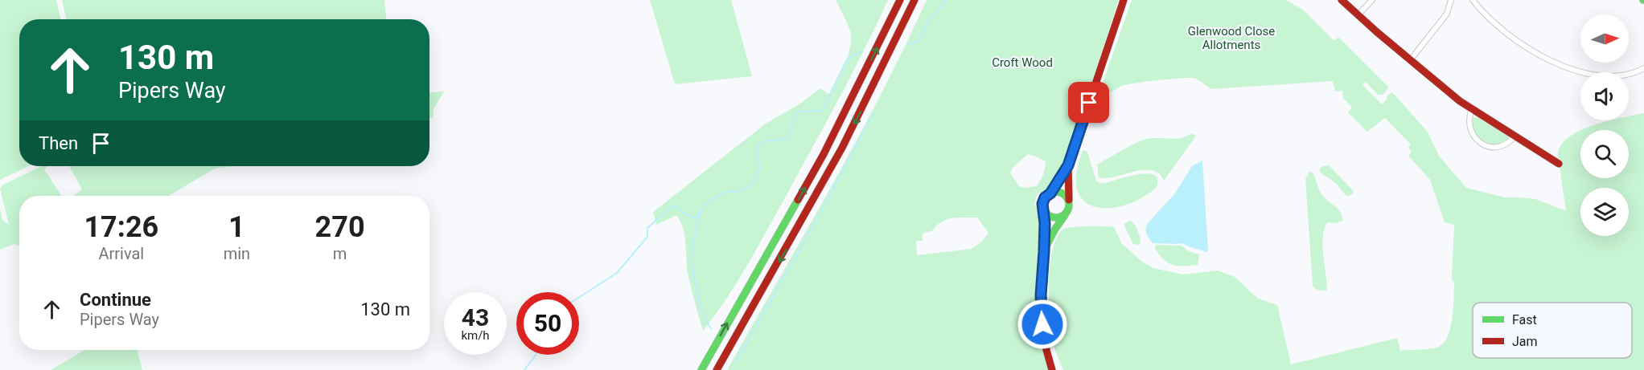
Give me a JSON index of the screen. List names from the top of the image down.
{
  "parks": ["Glenwood Close Allotments", "Croft Wood"],
  "legend": ["Fast", "Jam"],
  "north": "right",
  "page": {
    "turn": ["130 m", "Pipers Way"],
    "then": "Then",
    "eta": [
      "17:26",
      "Arrival",
      "1",
      "min",
      "270",
      "m"
    ],
    "list": [
      {
        "name": "Continue",
        "note": "Pipers Way",
        "value": "130 m"
      }
    ],
    "speed": "43 km/h",
    "limit": "50"
  }
}
